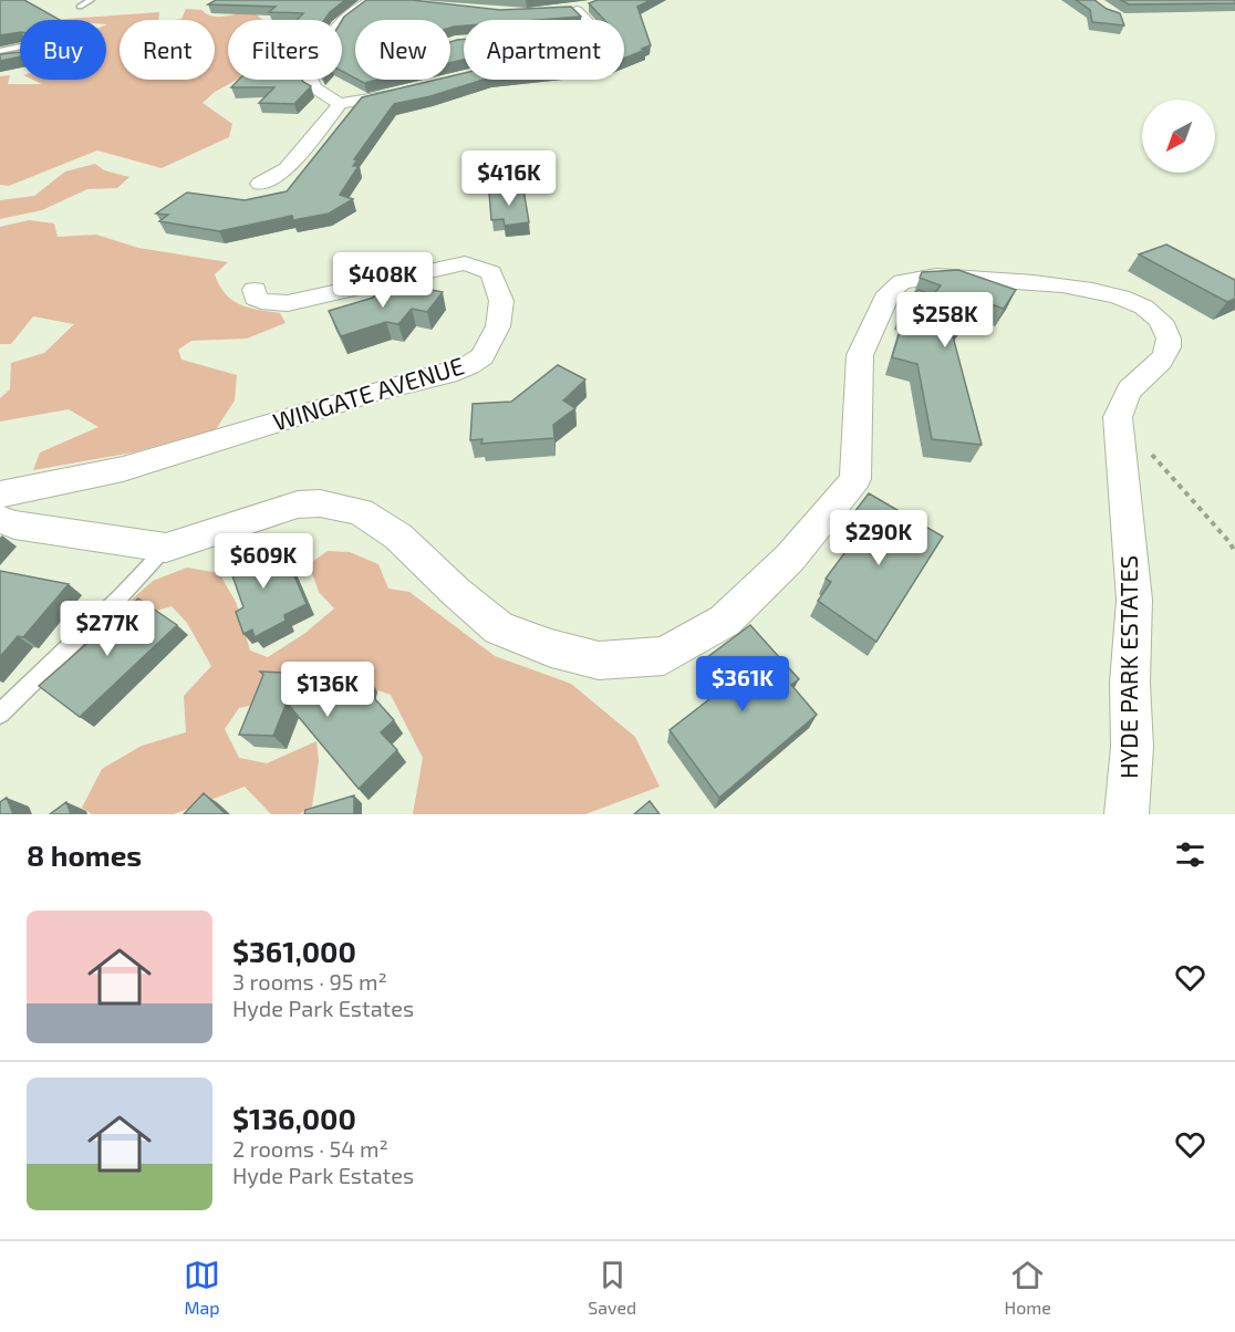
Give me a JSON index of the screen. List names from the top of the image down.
{
  "streets": {
    "street": ["WINGATE AVENUE", "HYDE PARK ESTATES"]
  },
  "north": "bottom left",
  "page": {
    "chip": [
      "Buy",
      "Rent",
      "Filters",
      "New",
      "Apartment"
    ],
    "price": [
      "$416K",
      "$408K",
      "$258K",
      "$290K",
      "$609K",
      "$277K",
      "$361K",
      "$136K"
    ],
    "heading": "8 homes",
    "list": [
      {
        "name": "$361,000",
        "note": "3 rooms · 95 m² · Hyde Park Estates"
      },
      {
        "name": "$136,000",
        "note": "2 rooms · 54 m² · Hyde Park Estates"
      }
    ],
    "tabs": ["Map", "Saved", "Home"]
  }
}
